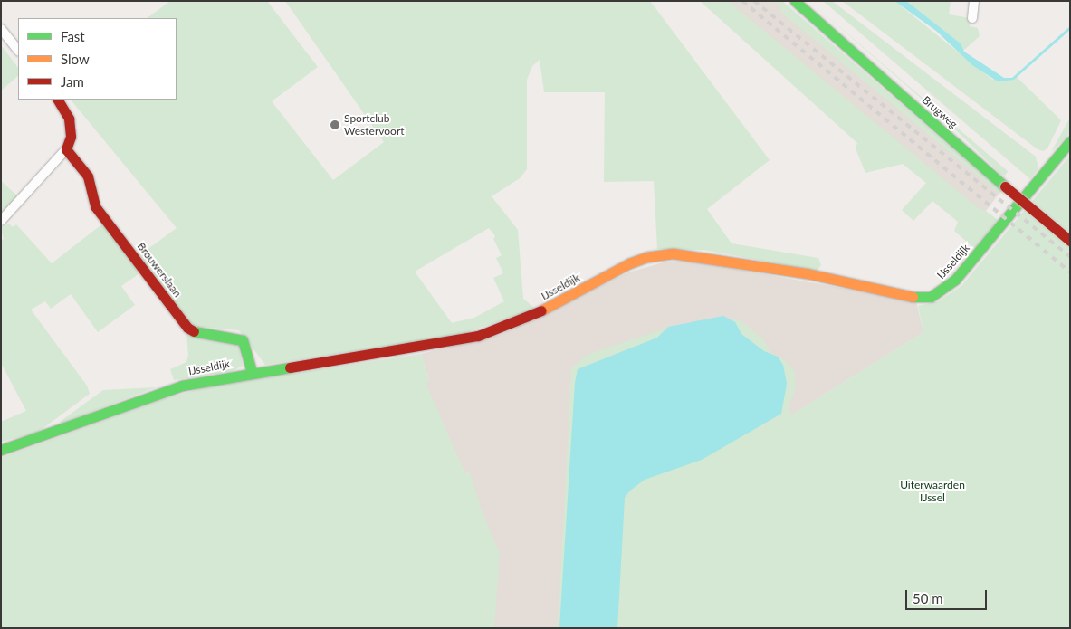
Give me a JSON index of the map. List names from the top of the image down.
{
  "streets": {
    "street": ["Brugweg", "IJsseldijk", "Brouwerslaan"]
  },
  "crossings": [
    ["IJsseldijk", "Brouwerslaan"]
  ],
  "parks": ["Uiterwaarden IJssel"],
  "places": ["Sportclub Westervoort"],
  "legend": ["Fast", "Slow", "Jam"],
  "scale_bar": "50 m"
}
